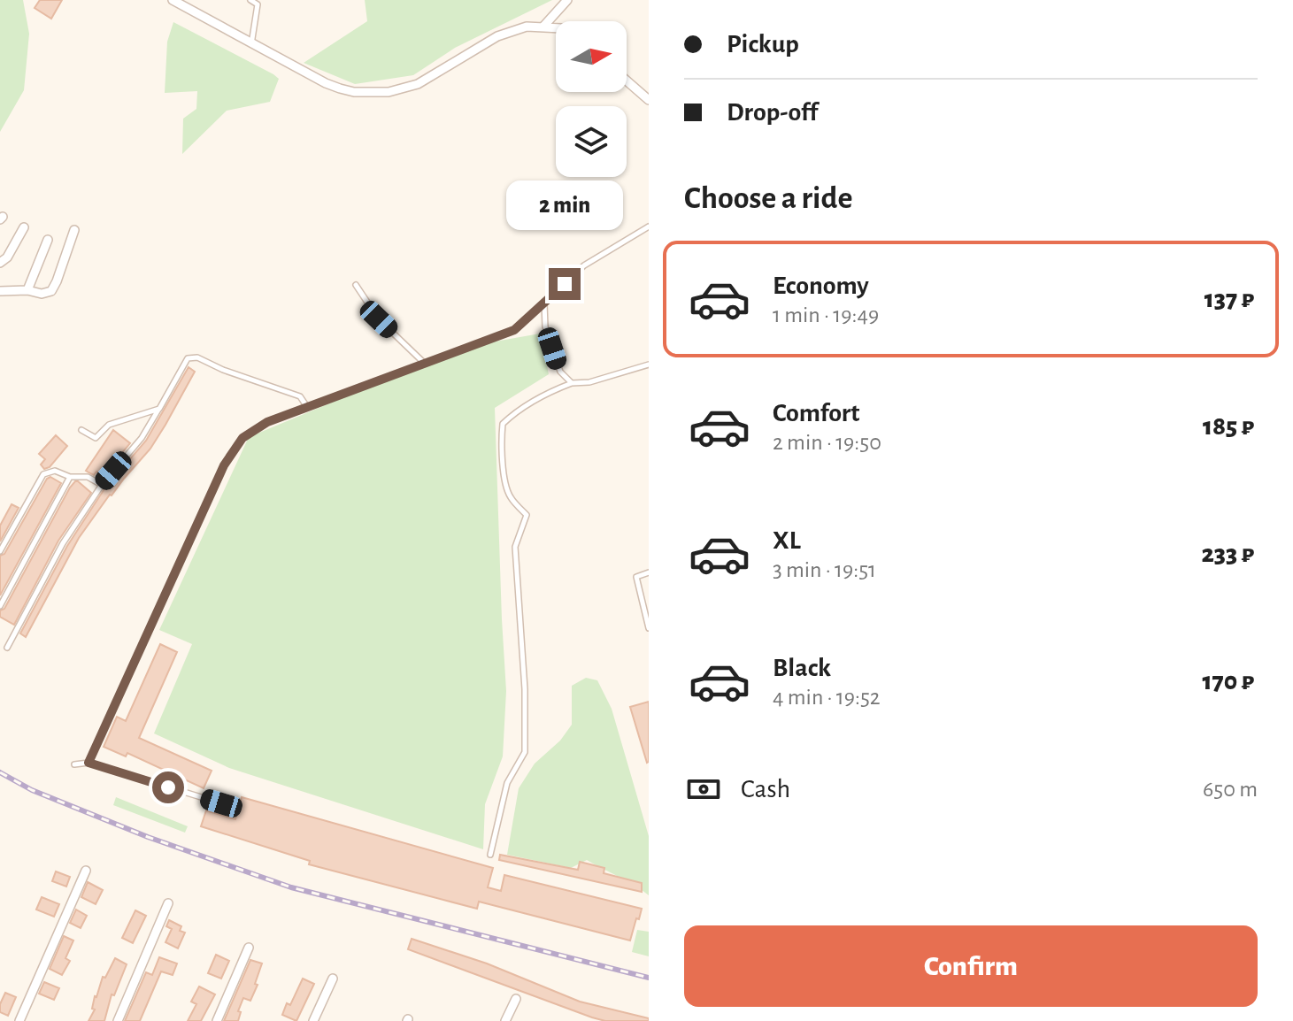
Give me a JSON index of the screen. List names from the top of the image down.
{
  "north": "right",
  "page": {
    "banner": ["Pickup", "Drop-off"],
    "heading": "Choose a ride",
    "bubble": "2 min",
    "list": [
      {
        "name": "Economy",
        "note": "1 min · 19:49",
        "value": "137 ₽"
      },
      {
        "name": "Comfort",
        "note": "2 min · 19:50",
        "value": "185 ₽"
      },
      {
        "name": "XL",
        "note": "3 min · 19:51",
        "value": "233 ₽"
      },
      {
        "name": "Black",
        "note": "4 min · 19:52",
        "value": "170 ₽"
      }
    ],
    "pay": ["Cash", "650 m"],
    "buttons": "Confirm"
  }
}
